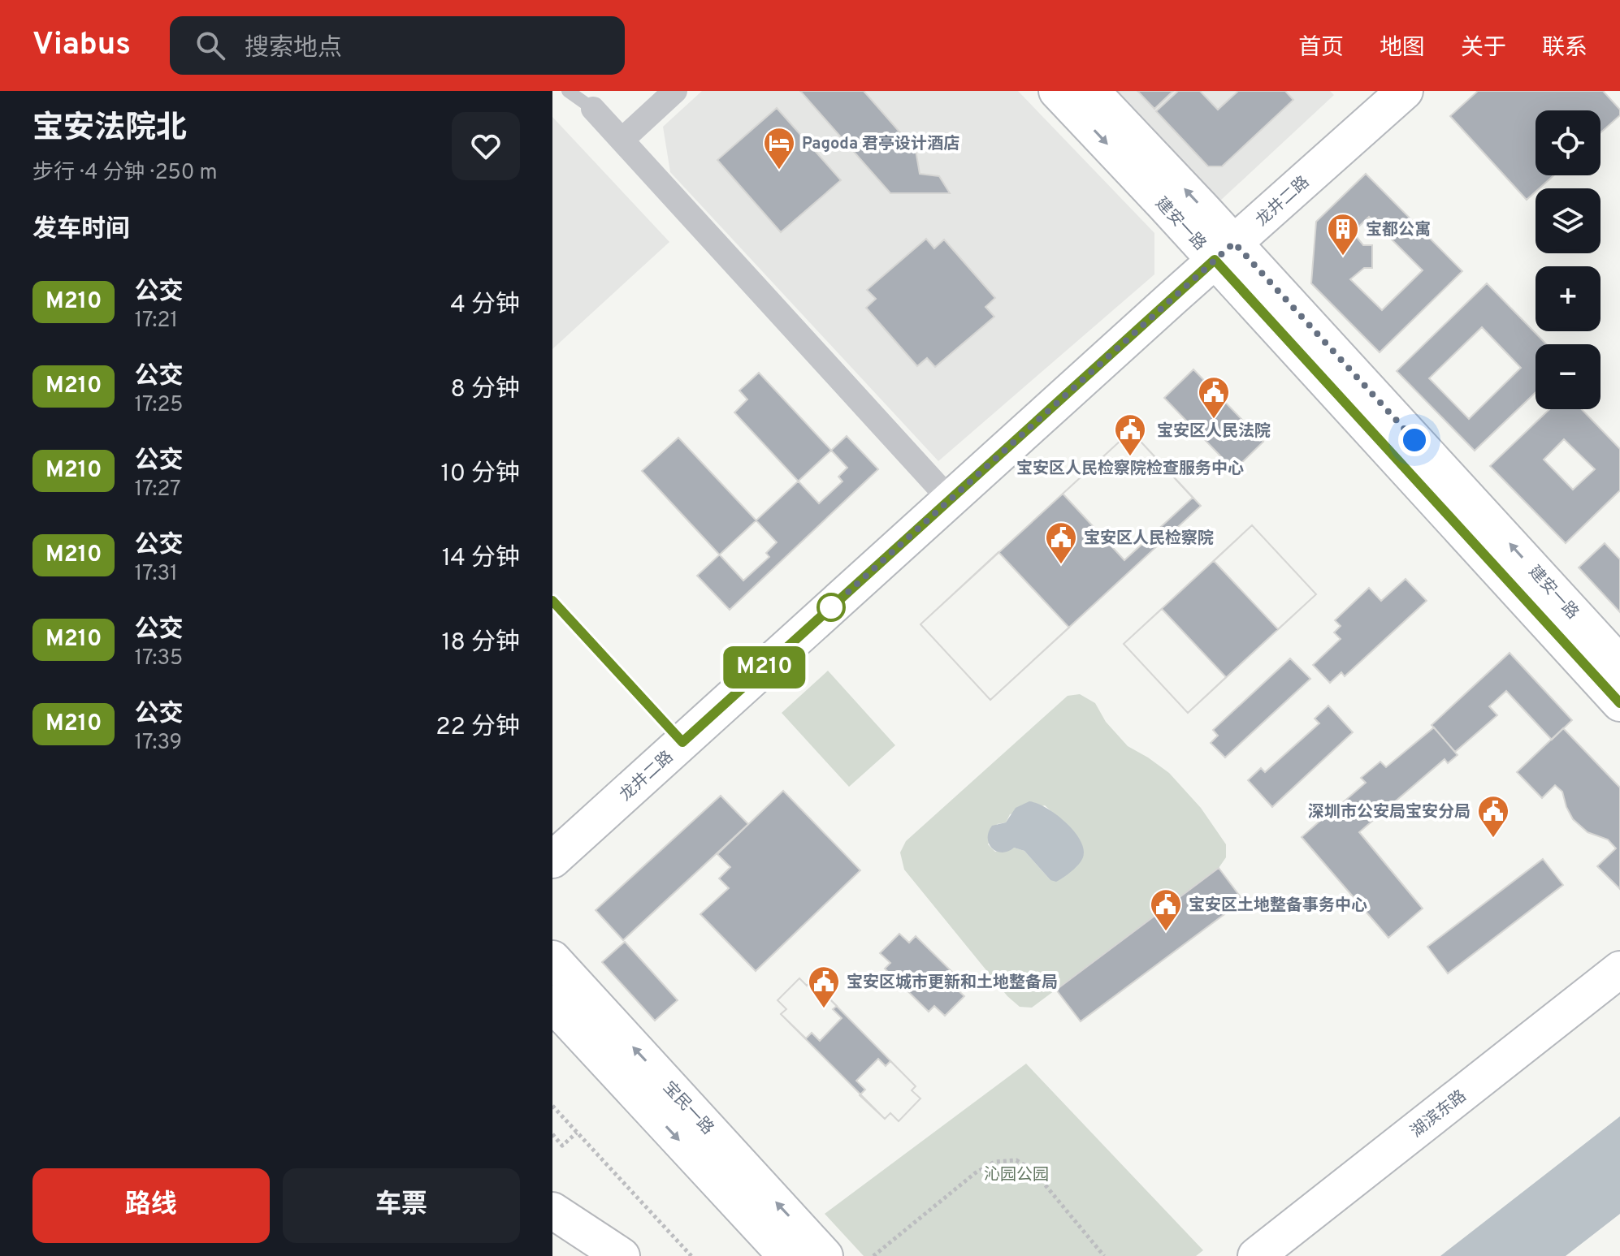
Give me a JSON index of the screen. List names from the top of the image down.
{
  "streets": {
    "main road": [
      "龙井二路",
      "建安一路",
      "宝民一路",
      "湖滨东路"
    ]
  },
  "crossings": [
    ["龙井二路", "建安一路"]
  ],
  "parks": ["沁园公园"],
  "places": {
    "hotel": ["Pagoda 君亭设计酒店"],
    "building": ["宝都公寓"],
    "public building": [
      "宝安区人民法院",
      "宝安区人民检察院检查服务中心",
      "宝安区人民检察院",
      "深圳市公安局宝安分局",
      "宝安区土地整备事务中心",
      "宝安区城市更新和土地整备局"
    ]
  },
  "lines": ["bus line M210"],
  "page": {
    "header": "Viabus",
    "search": "搜索地点",
    "nav": [
      "首页",
      "地图",
      "关于",
      "联系"
    ],
    "heading": [
      ["宝安法院北", "步行 · 4 分钟 · 250 m"],
      "发车时间"
    ],
    "on_map": "M210",
    "map_buttons": ["+", "−"],
    "list": [
      {
        "mark": "M210",
        "name": "公交",
        "note": "17:21",
        "value": "4 分钟"
      },
      {
        "mark": "M210",
        "name": "公交",
        "note": "17:25",
        "value": "8 分钟"
      },
      {
        "mark": "M210",
        "name": "公交",
        "note": "17:27",
        "value": "10 分钟"
      },
      {
        "mark": "M210",
        "name": "公交",
        "note": "17:31",
        "value": "14 分钟"
      },
      {
        "mark": "M210",
        "name": "公交",
        "note": "17:35",
        "value": "18 分钟"
      },
      {
        "mark": "M210",
        "name": "公交",
        "note": "17:39",
        "value": "22 分钟"
      }
    ],
    "buttons": ["路线", "车票"]
  }
}
